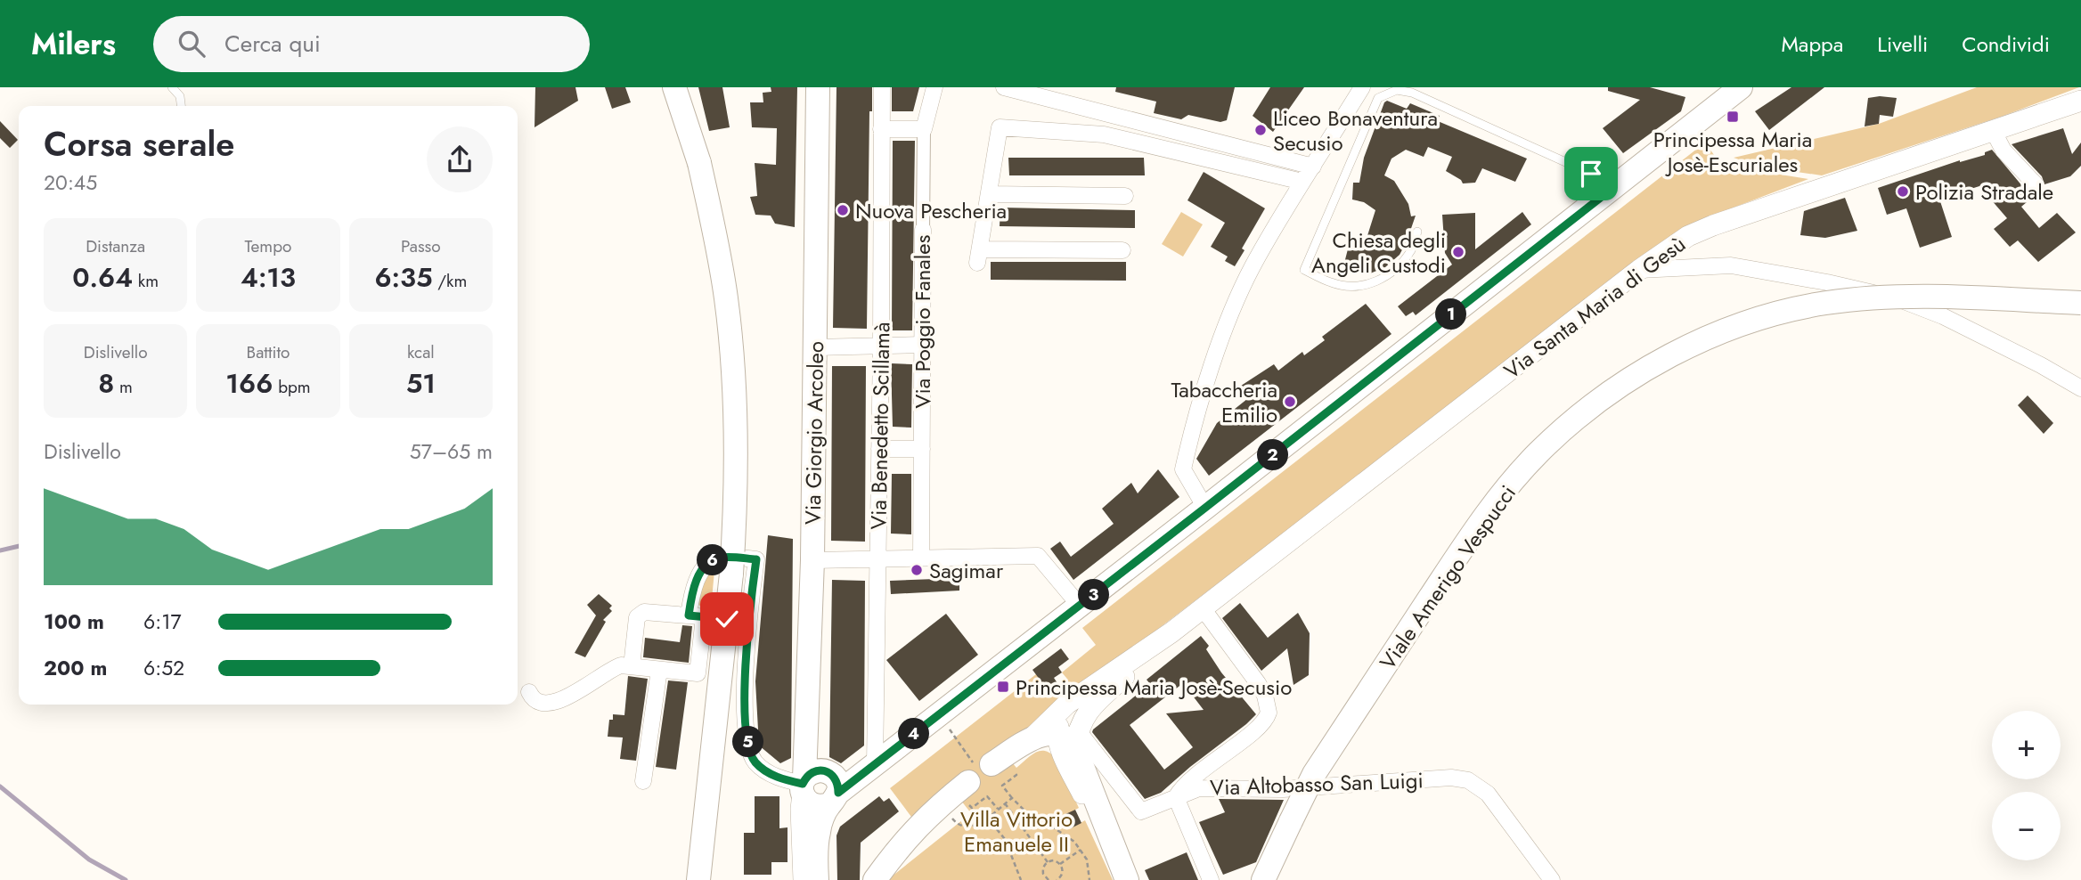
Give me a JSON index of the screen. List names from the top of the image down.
{
  "streets": {
    "main road": ["Via Giorgio Arcoleo", "Viale Amerigo Vespucci"],
    "street": [
      "Via Santa Maria di Gesù",
      "Via Poggio Fanales",
      "Via Benedetto Scillamà",
      "Via Altobasso San Luigi"
    ]
  },
  "parks": ["Villa Vittorio Emanuele II"],
  "places": {
    "transit": ["Principessa Maria Josè-Escuriales", "Principessa Maria Josè-Secusio"],
    "other": [
      "Liceo Bonaventura Secusio",
      "Polizia Stradale",
      "Nuova Pescheria",
      "Chiesa degli Angeli Custodi",
      "Tabaccheria Emilio",
      "Sagimar"
    ]
  },
  "page": {
    "header": "Milers",
    "search": "Cerca qui",
    "nav": ["Mappa", "Livelli", "Condividi"],
    "heading": ["Corsa serale", "20:45"],
    "stats": [
      ["Distanza", "0.64 km"],
      ["Tempo", "4:13"],
      ["Passo", "6:35 /km"],
      ["Dislivello", "8 m"],
      ["Battito", "166 bpm"],
      ["kcal", "51"]
    ],
    "pins": [
      "1",
      "2",
      "6",
      "3",
      "4",
      "5"
    ],
    "chart": ["Dislivello", "57–65 m"],
    "list": [
      {
        "name": "100 m",
        "note": "6:17"
      },
      {
        "name": "200 m",
        "note": "6:52"
      }
    ],
    "map_buttons": ["+", "−"]
  }
}
